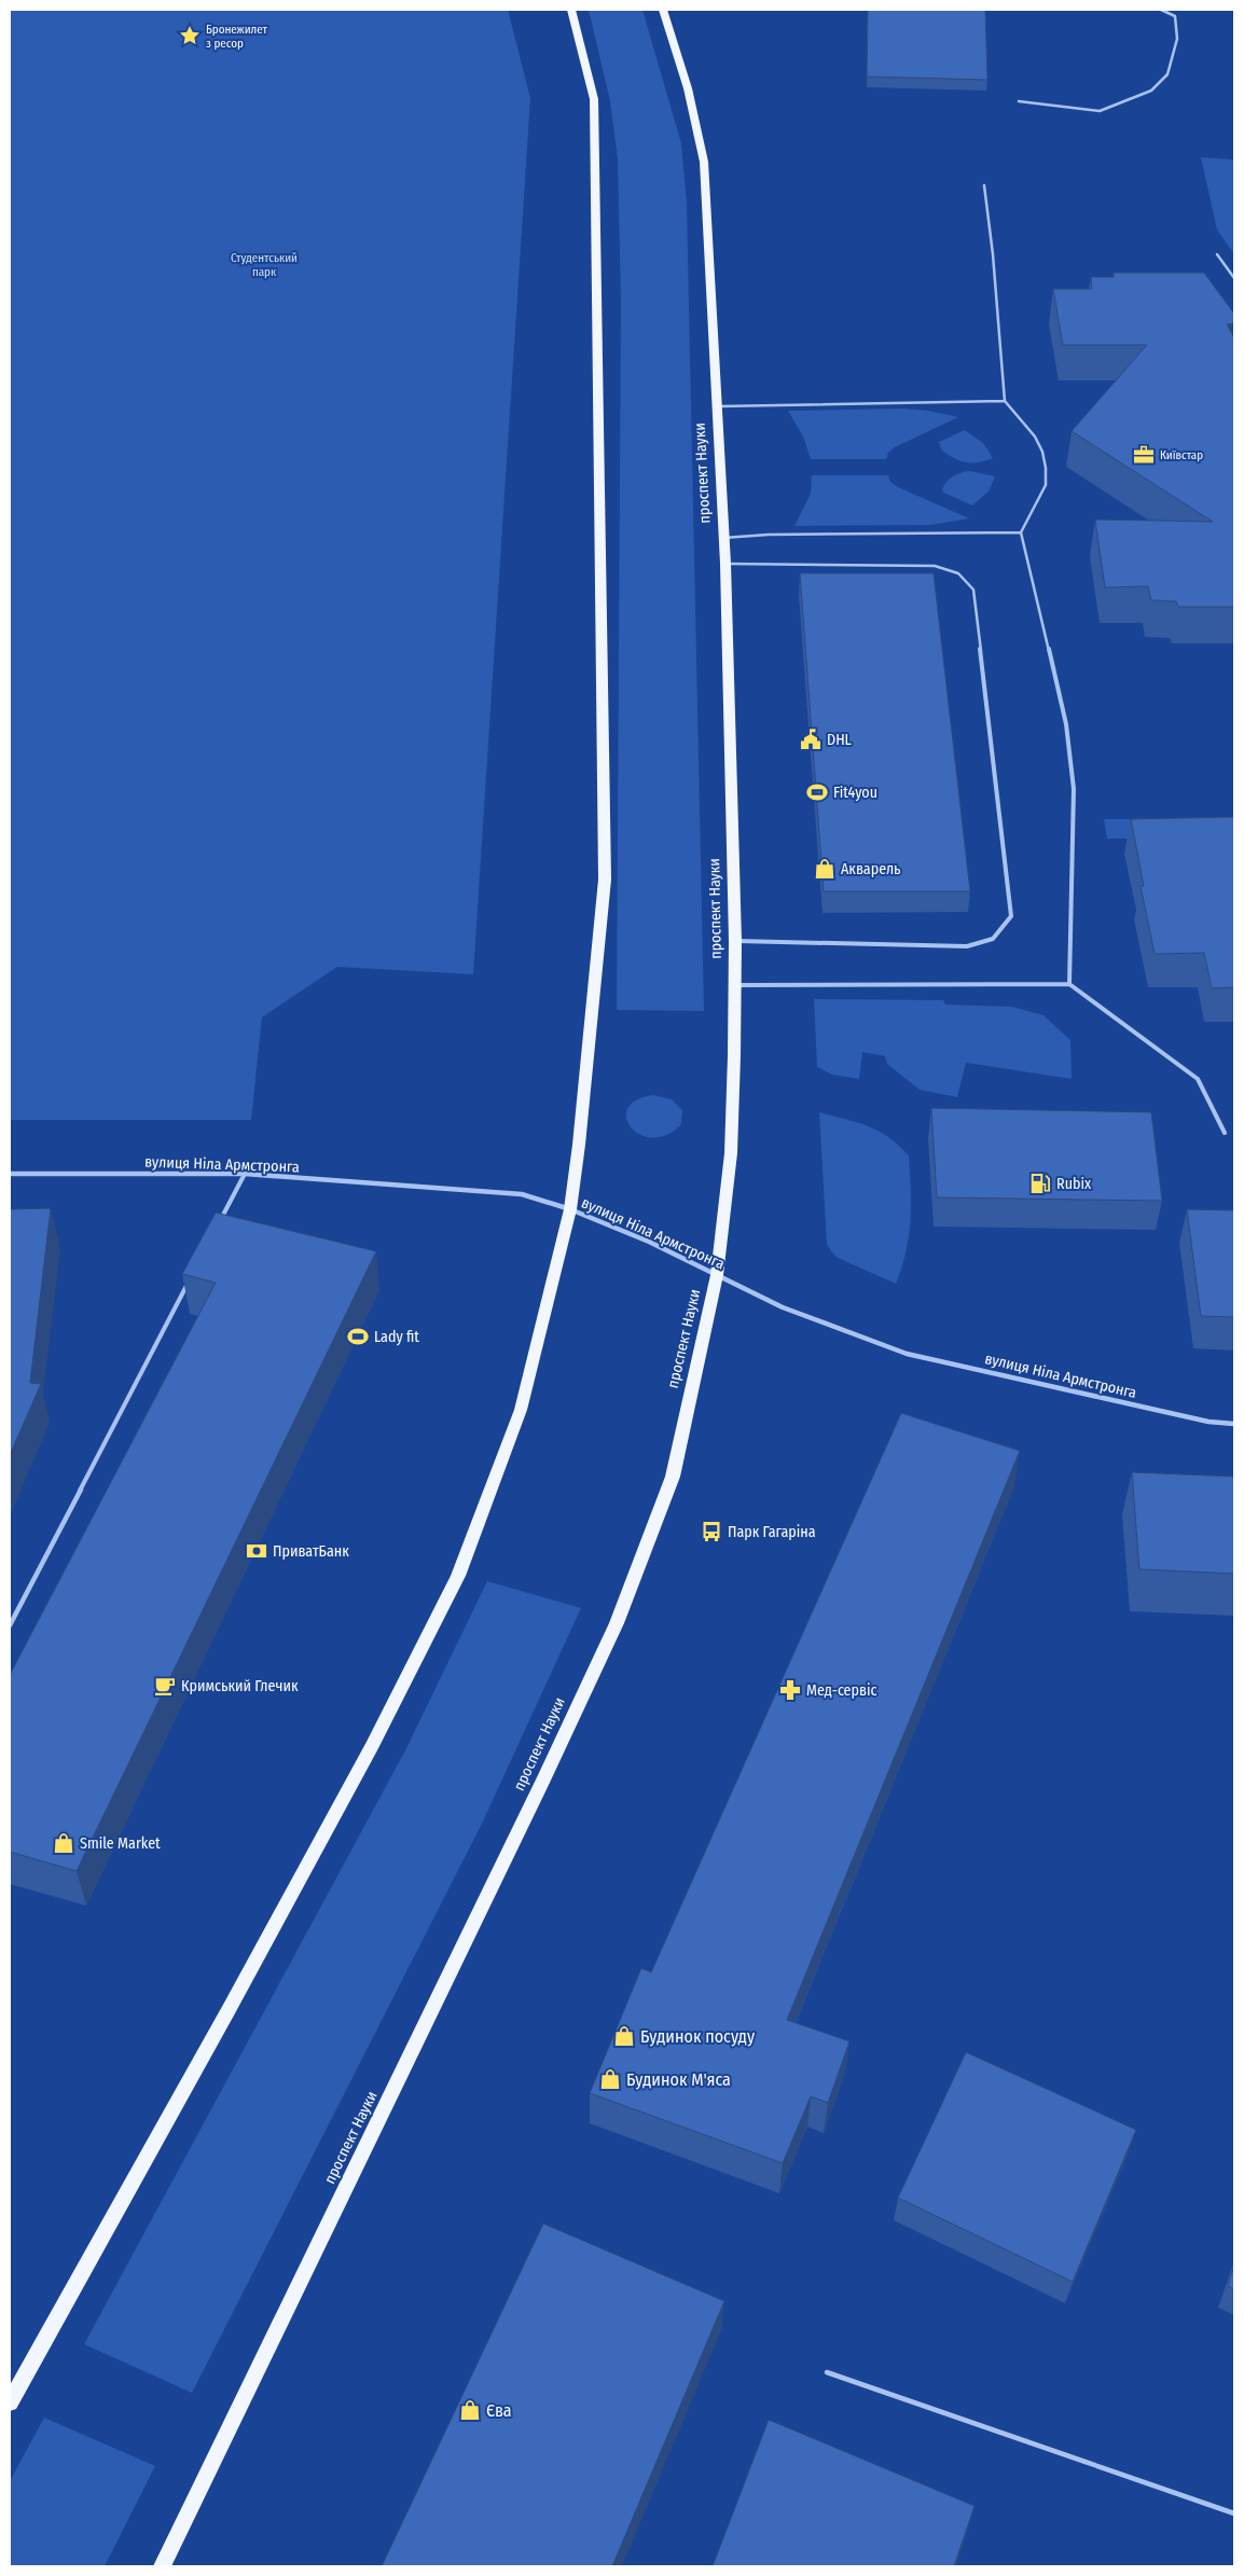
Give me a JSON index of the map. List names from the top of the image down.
{
  "streets": {
    "main road": ["проспект Науки"],
    "street": ["вулиця Ніла Армстронга"]
  },
  "crossings": [
    ["проспект Науки", "вулиця Ніла Армстронга"]
  ],
  "parks": ["Студентський парк"],
  "places": {
    "place": ["Бронежилет з ресор"],
    "office": ["Київстар"],
    "public building": ["DHL"],
    "sports": ["Fit4you", "Lady fit"],
    "shop": [
      "Акварель",
      "Smile Market",
      "Будинок посуду",
      "Будинок М'яса",
      "Єва"
    ],
    "fuel station": ["Rubix"],
    "bus stop": ["Парк Гагаріна"],
    "bank": ["ПриватБанк"],
    "cafe": ["Кримський Глечик"],
    "pharmacy": ["Мед-сервіс"]
  }
}
